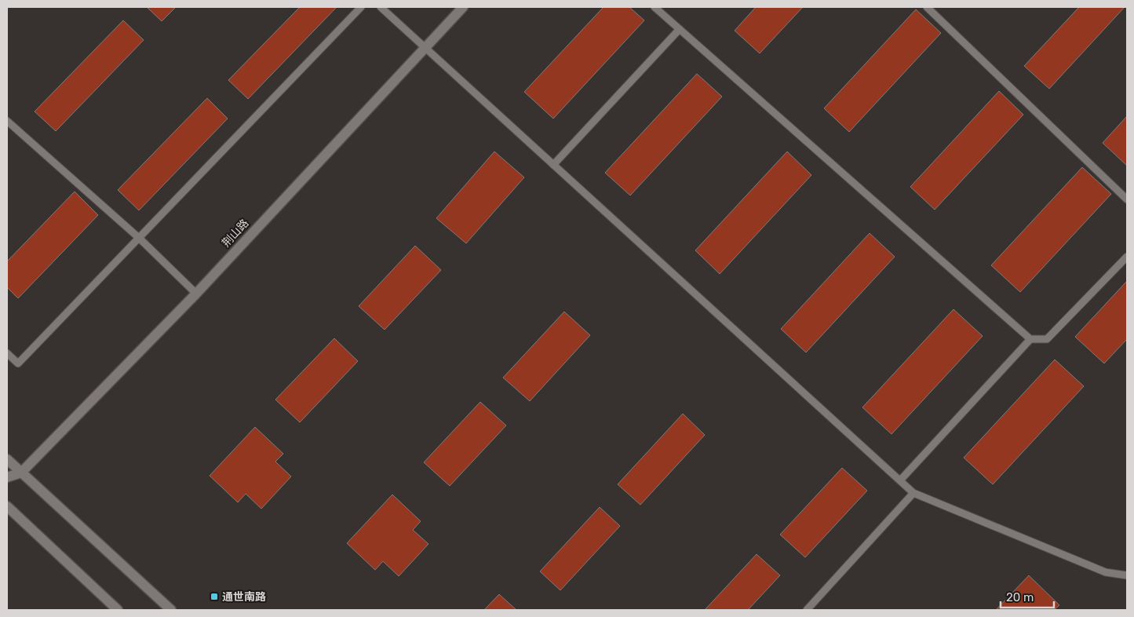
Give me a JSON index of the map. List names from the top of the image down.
{
  "streets": {
    "street": ["荆山路"]
  },
  "places": {
    "transit": ["通世南路"]
  },
  "scale_bar": "20 m"
}
